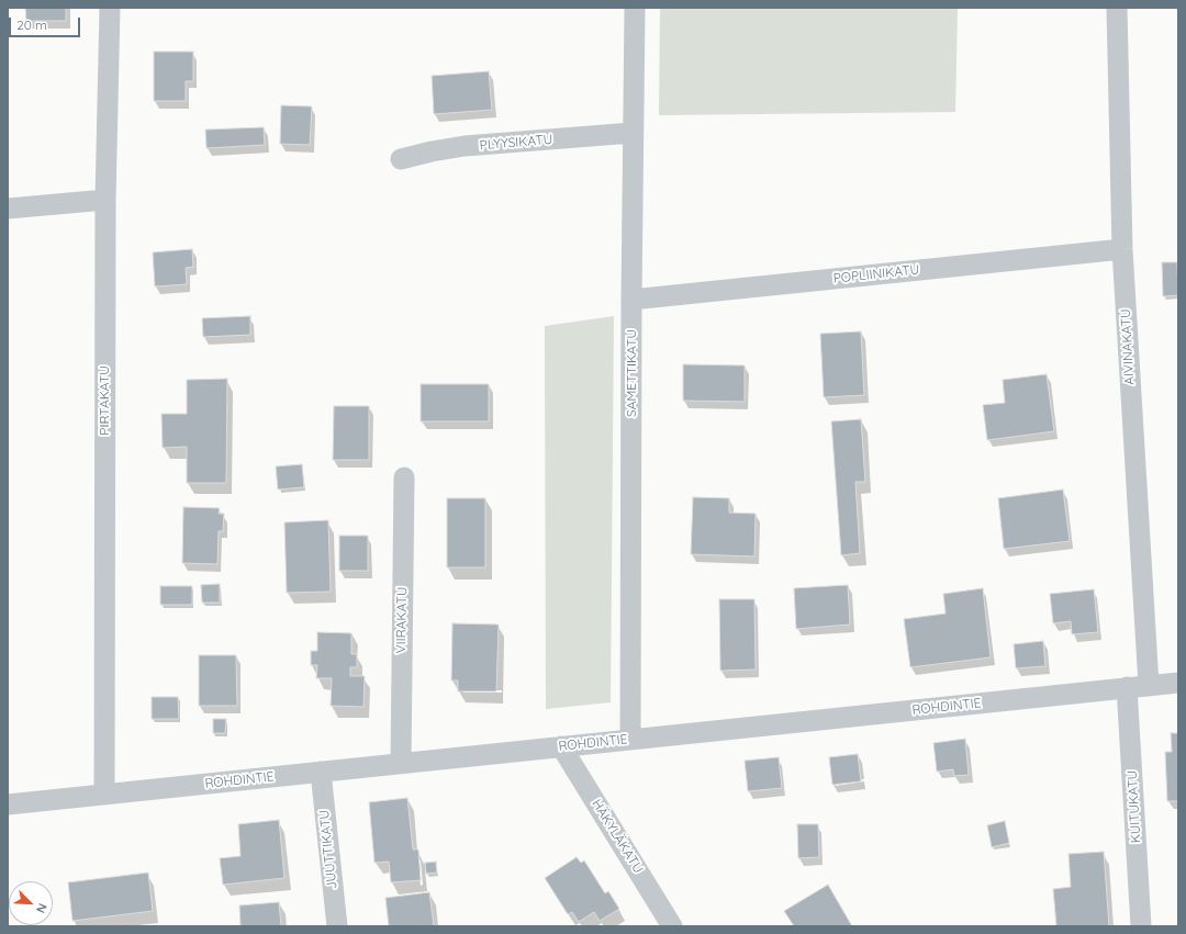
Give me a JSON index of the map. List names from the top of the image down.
{
  "streets": {
    "street": [
      "PLYYSIKATU",
      "POPLIINIKATU",
      "AIVINAKATU",
      "SAMETTIKATU",
      "PIRTAKATU",
      "VIIRAKATU",
      "ROHDINTIE",
      "KUITUKATU",
      "HÄKYLÄKATU",
      "JUUTTIKATU"
    ]
  },
  "crossings": [
    ["PLYYSIKATU", "SAMETTIKATU"],
    ["POPLIINIKATU", "AIVINAKATU"],
    ["POPLIINIKATU", "SAMETTIKATU"],
    ["AIVINAKATU", "ROHDINTIE"],
    ["SAMETTIKATU", "ROHDINTIE"],
    ["PIRTAKATU", "ROHDINTIE"],
    ["VIIRAKATU", "ROHDINTIE"],
    ["ROHDINTIE", "KUITUKATU"],
    ["ROHDINTIE", "HÄKYLÄKATU"],
    ["ROHDINTIE", "JUUTTIKATU"]
  ],
  "scale_bar": "20 m",
  "north": "bottom right"
}
